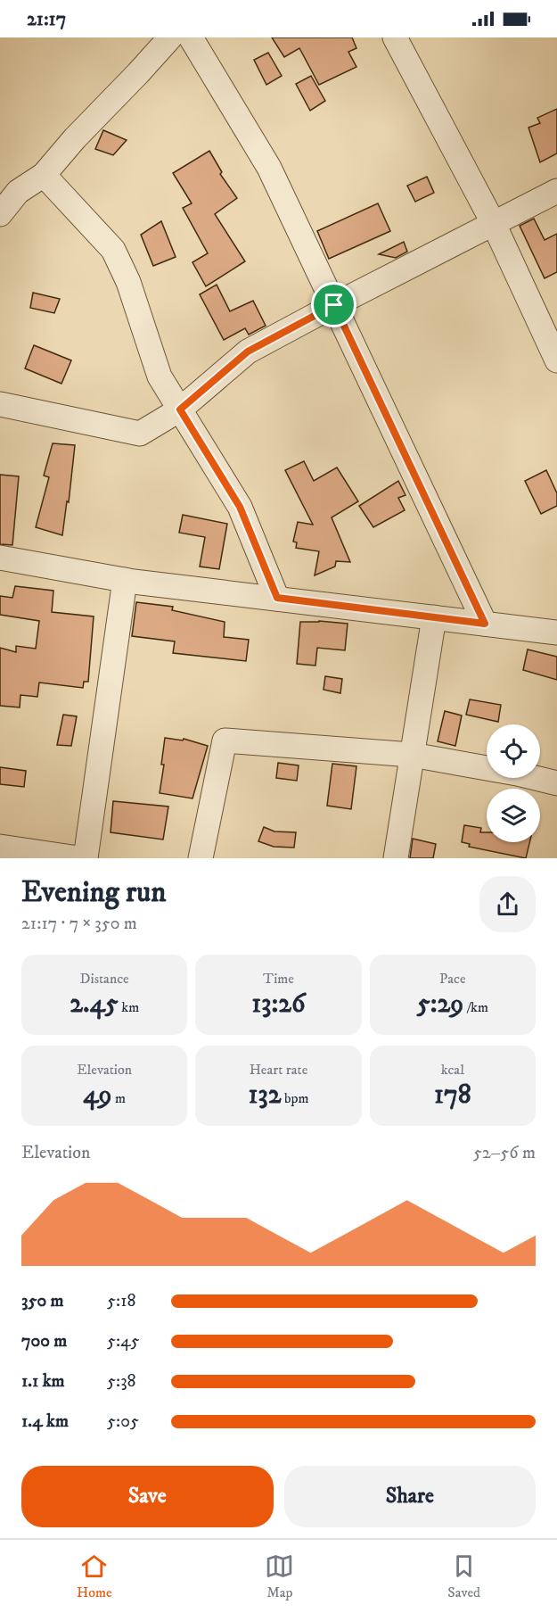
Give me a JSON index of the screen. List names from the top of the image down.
{
  "page": {
    "status": "21:17",
    "heading": ["Evening run", "21:17 · 7 × 350 m"],
    "stats": [
      ["Distance", "2.45 km"],
      ["Time", "13:26"],
      ["Pace", "5:29 /km"],
      ["Elevation", "49 m"],
      ["Heart rate", "132 bpm"],
      ["kcal", "178"]
    ],
    "chart": ["Elevation", "52–56 m"],
    "list": [
      {
        "name": "350 m",
        "note": "5:18"
      },
      {
        "name": "700 m",
        "note": "5:45"
      },
      {
        "name": "1.1 km",
        "note": "5:38"
      },
      {
        "name": "1.4 km",
        "note": "5:05"
      }
    ],
    "buttons": ["Save", "Share"],
    "tabs": ["Home", "Map", "Saved"]
  }
}
